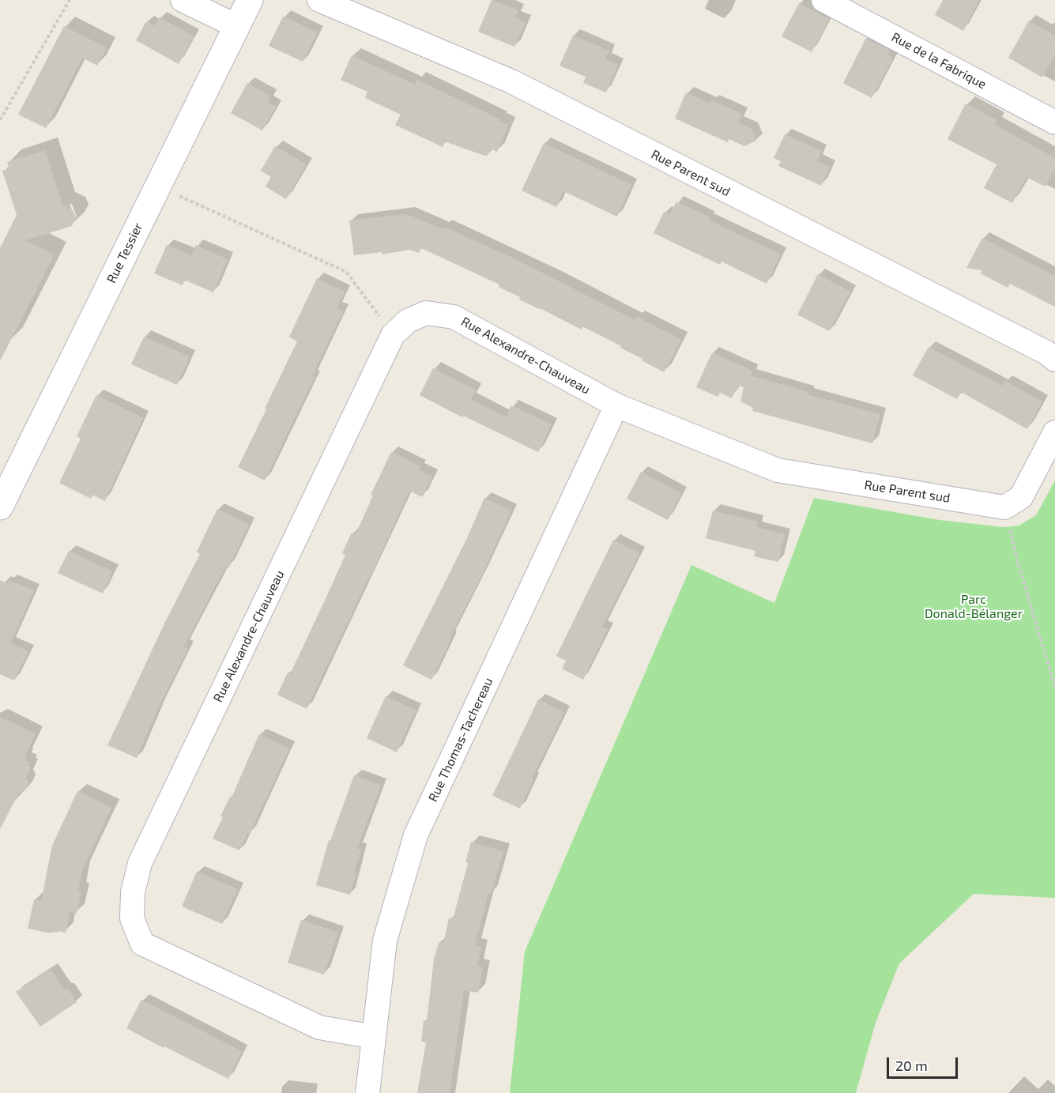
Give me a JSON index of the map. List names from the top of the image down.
{
  "streets": {
    "street": [
      "Rue de la Fabrique",
      "Rue Parent sud",
      "Rue Tessier",
      "Rue Alexandre-Chauveau",
      "Rue Thomas-Tachereau"
    ]
  },
  "crossings": [
    ["Rue Parent sud", "Rue Alexandre-Chauveau"],
    ["Rue Parent sud", "Rue Thomas-Tachereau"],
    ["Rue Alexandre-Chauveau", "Rue Thomas-Tachereau"]
  ],
  "parks": ["Parc Donald-Bélanger"],
  "scale_bar": "20 m"
}
